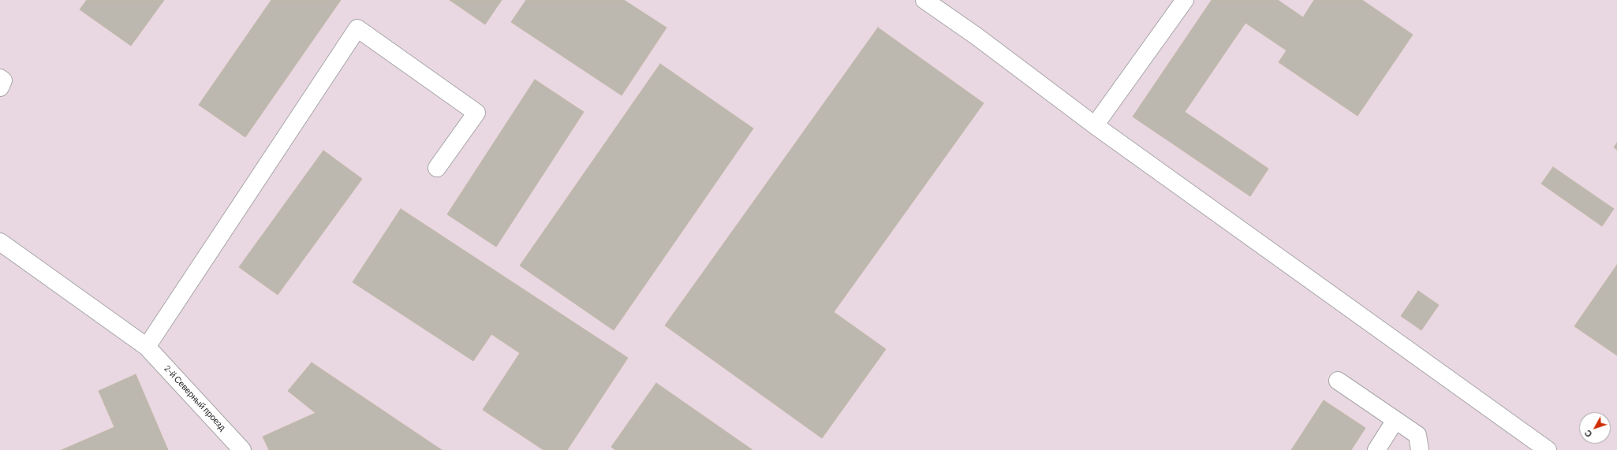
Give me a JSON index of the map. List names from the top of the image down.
{
  "streets": {
    "street": ["2-й Северный проезд"]
  },
  "north": "bottom left"
}
